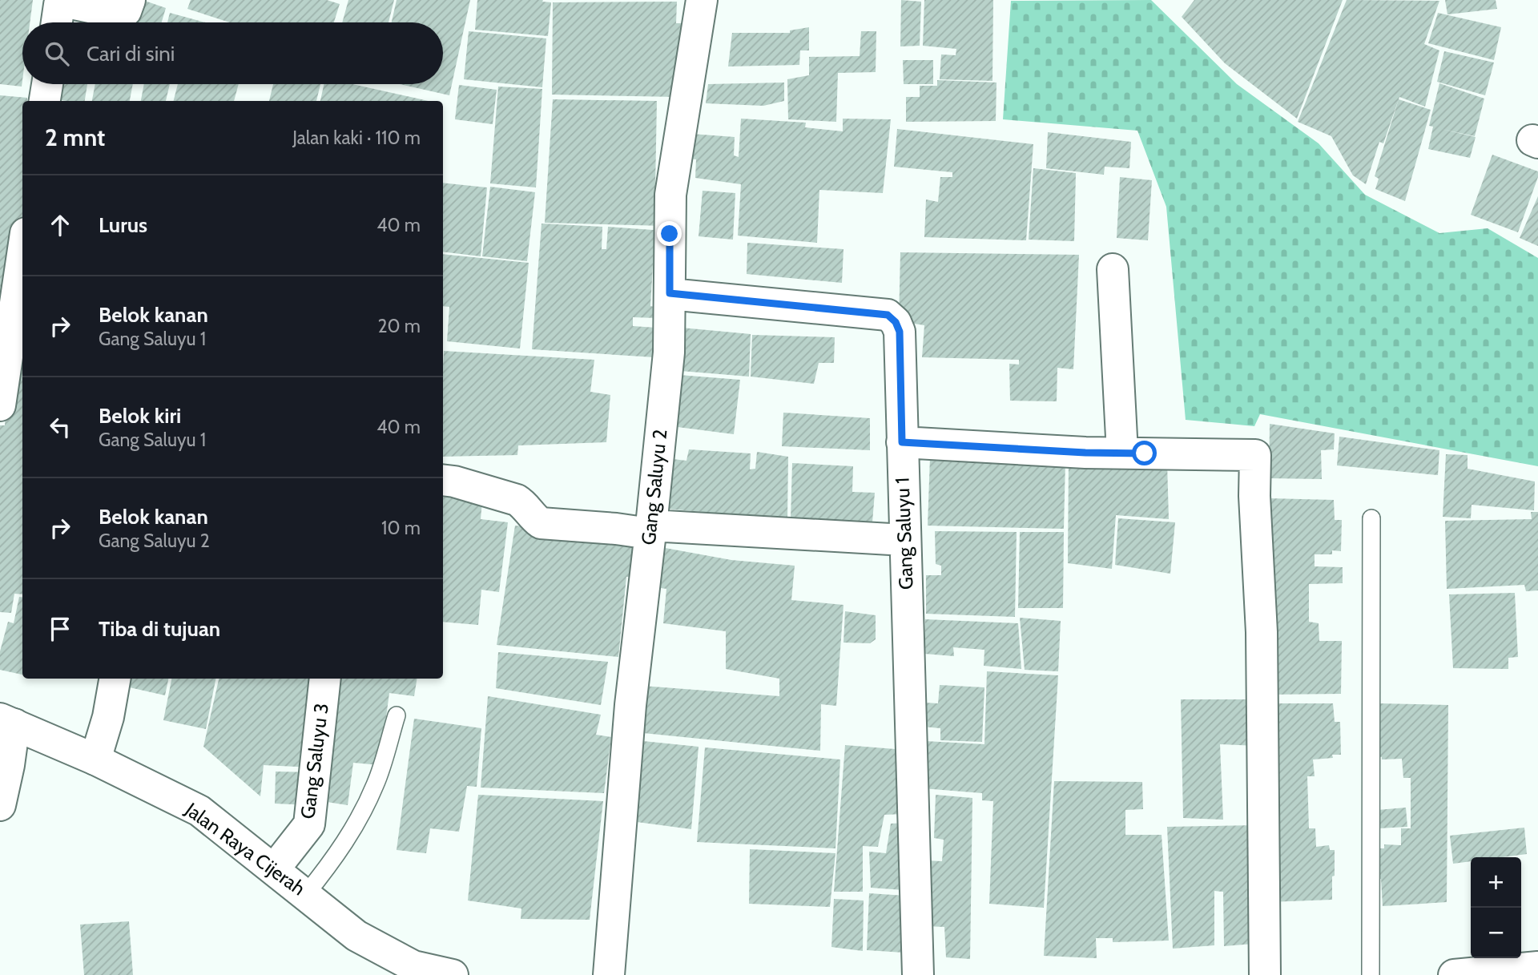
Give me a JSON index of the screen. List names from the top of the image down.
{
  "streets": {
    "street": [
      "Gang Saluyu 2",
      "Gang Saluyu 1",
      "Gang Saluyu 3",
      "Jalan Raya Cijerah"
    ]
  },
  "crossings": [
    ["Gang Saluyu 2", "Gang Saluyu 1"],
    ["Gang Saluyu 3", "Jalan Raya Cijerah"]
  ],
  "page": {
    "search": "Cari di sini",
    "heading": ["2 mnt", "Jalan kaki · 110 m"],
    "list": [
      ["Lurus", "40 m"],
      ["Belok kanan", "Gang Saluyu 1", "20 m"],
      ["Belok kiri", "Gang Saluyu 1", "40 m"],
      ["Belok kanan", "Gang Saluyu 2", "10 m"],
      "Tiba di tujuan"
    ],
    "map_buttons": ["+", "−"]
  }
}
